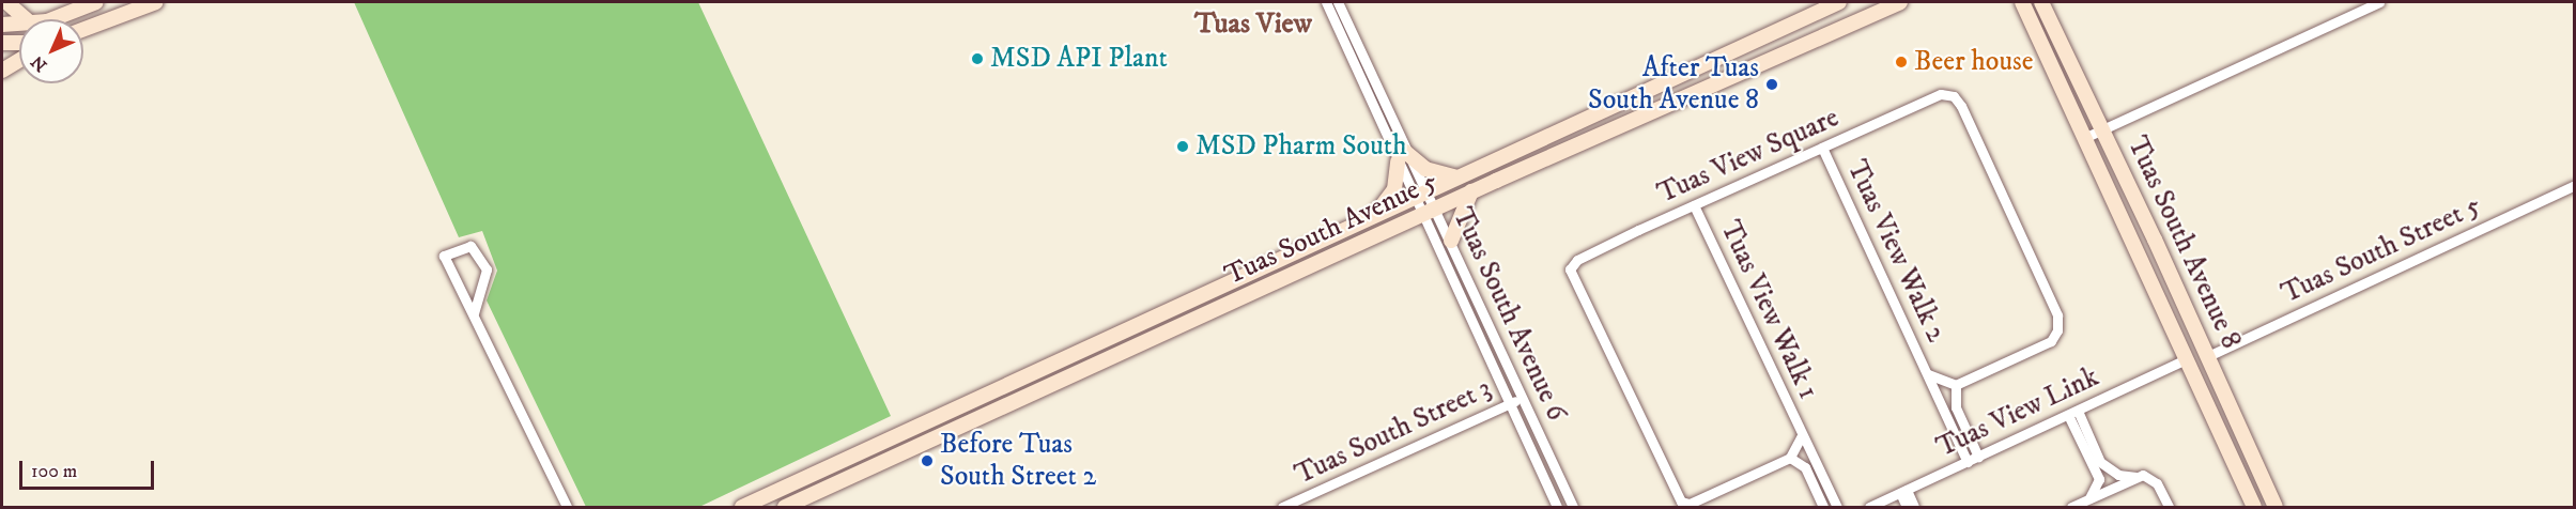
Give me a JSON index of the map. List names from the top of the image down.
{
  "streets": {
    "main road": ["Tuas South Avenue 5", "Tuas South Avenue 8"],
    "street": [
      "Tuas View Square",
      "Tuas South Street 5",
      "Tuas View Walk 2",
      "Tuas View Walk 1",
      "Tuas South Avenue 6",
      "Tuas View Link",
      "Tuas South Street 3"
    ]
  },
  "crossings": [
    ["Tuas View Square", "Tuas View Walk 2"],
    ["Tuas View Square", "Tuas View Walk 1"],
    ["Tuas South Avenue 5", "Tuas South Avenue 6"],
    ["Tuas South Avenue 8", "Tuas South Street 5"],
    ["Tuas South Avenue 8", "Tuas View Link"],
    ["Tuas View Walk 2", "Tuas View Link"],
    ["Tuas South Avenue 6", "Tuas South Street 3"]
  ],
  "districts": ["Tuas View"],
  "places": [
    "MSD API Plant",
    "Beer house",
    "After Tuas South Avenue 8",
    "MSD Pharm South",
    "Before Tuas South Street 2"
  ],
  "scale_bar": "100 m",
  "north": "bottom left"
}
